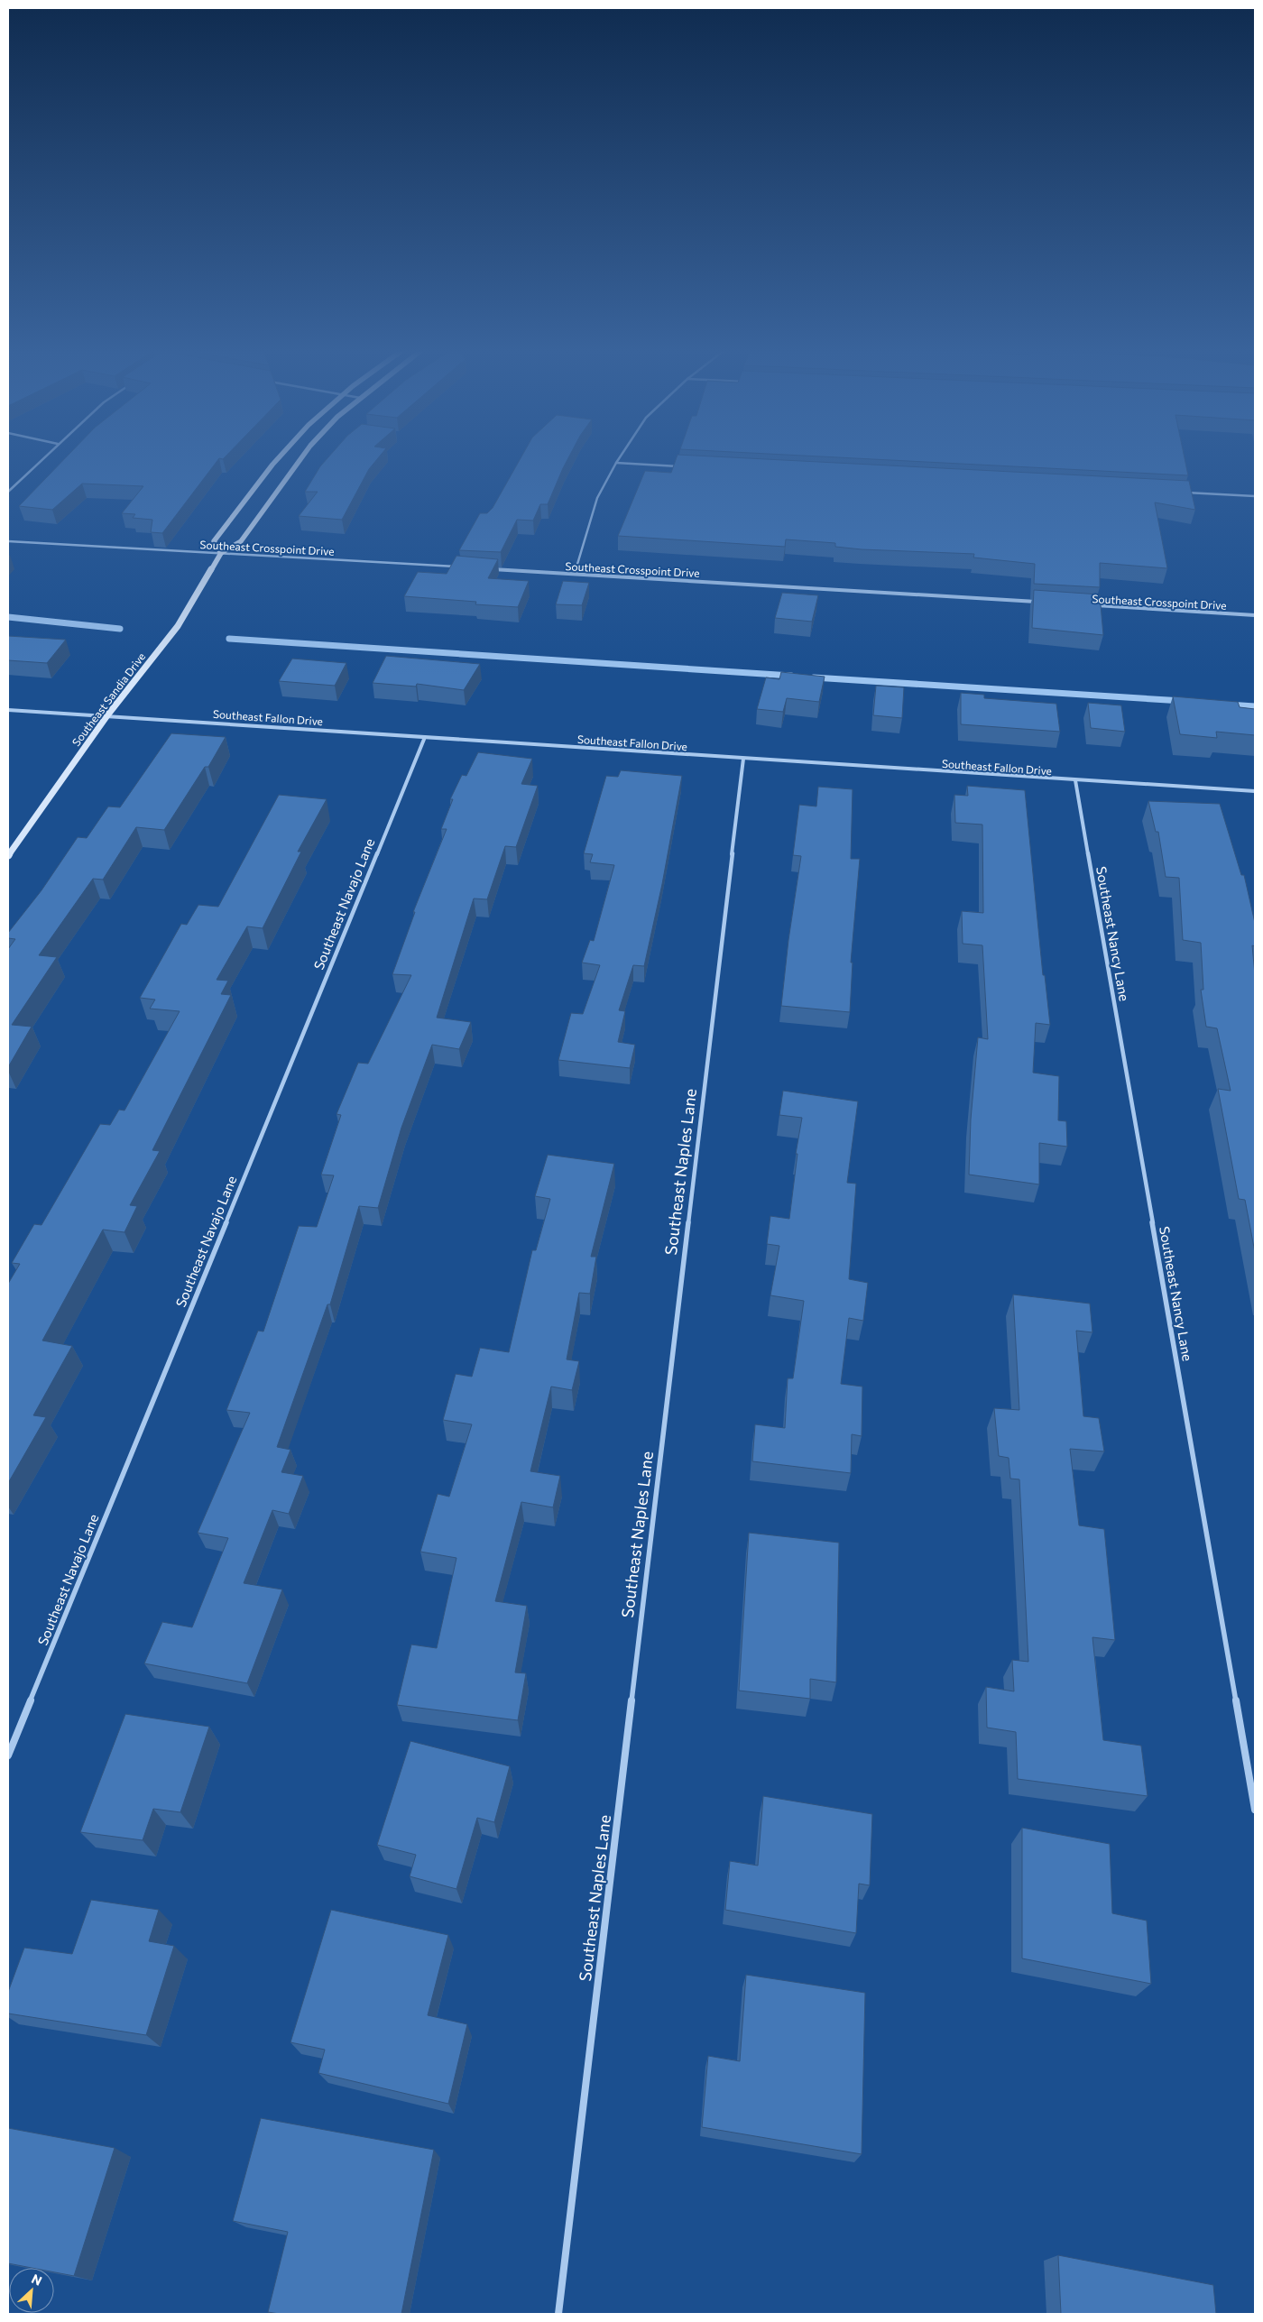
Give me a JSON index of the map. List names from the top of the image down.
{
  "streets": {
    "street": [
      "Southeast Crosspoint Drive",
      "Southeast Sandia Drive",
      "Southeast Fallon Drive",
      "Southeast Navajo Lane",
      "Southeast Nancy Lane",
      "Southeast Naples Lane"
    ]
  },
  "crossings": [
    ["Southeast Crosspoint Drive", "Southeast Sandia Drive"],
    ["Southeast Sandia Drive", "Southeast Fallon Drive"],
    ["Southeast Fallon Drive", "Southeast Navajo Lane"],
    ["Southeast Fallon Drive", "Southeast Nancy Lane"],
    ["Southeast Fallon Drive", "Southeast Naples Lane"]
  ],
  "north": "top right"
}
